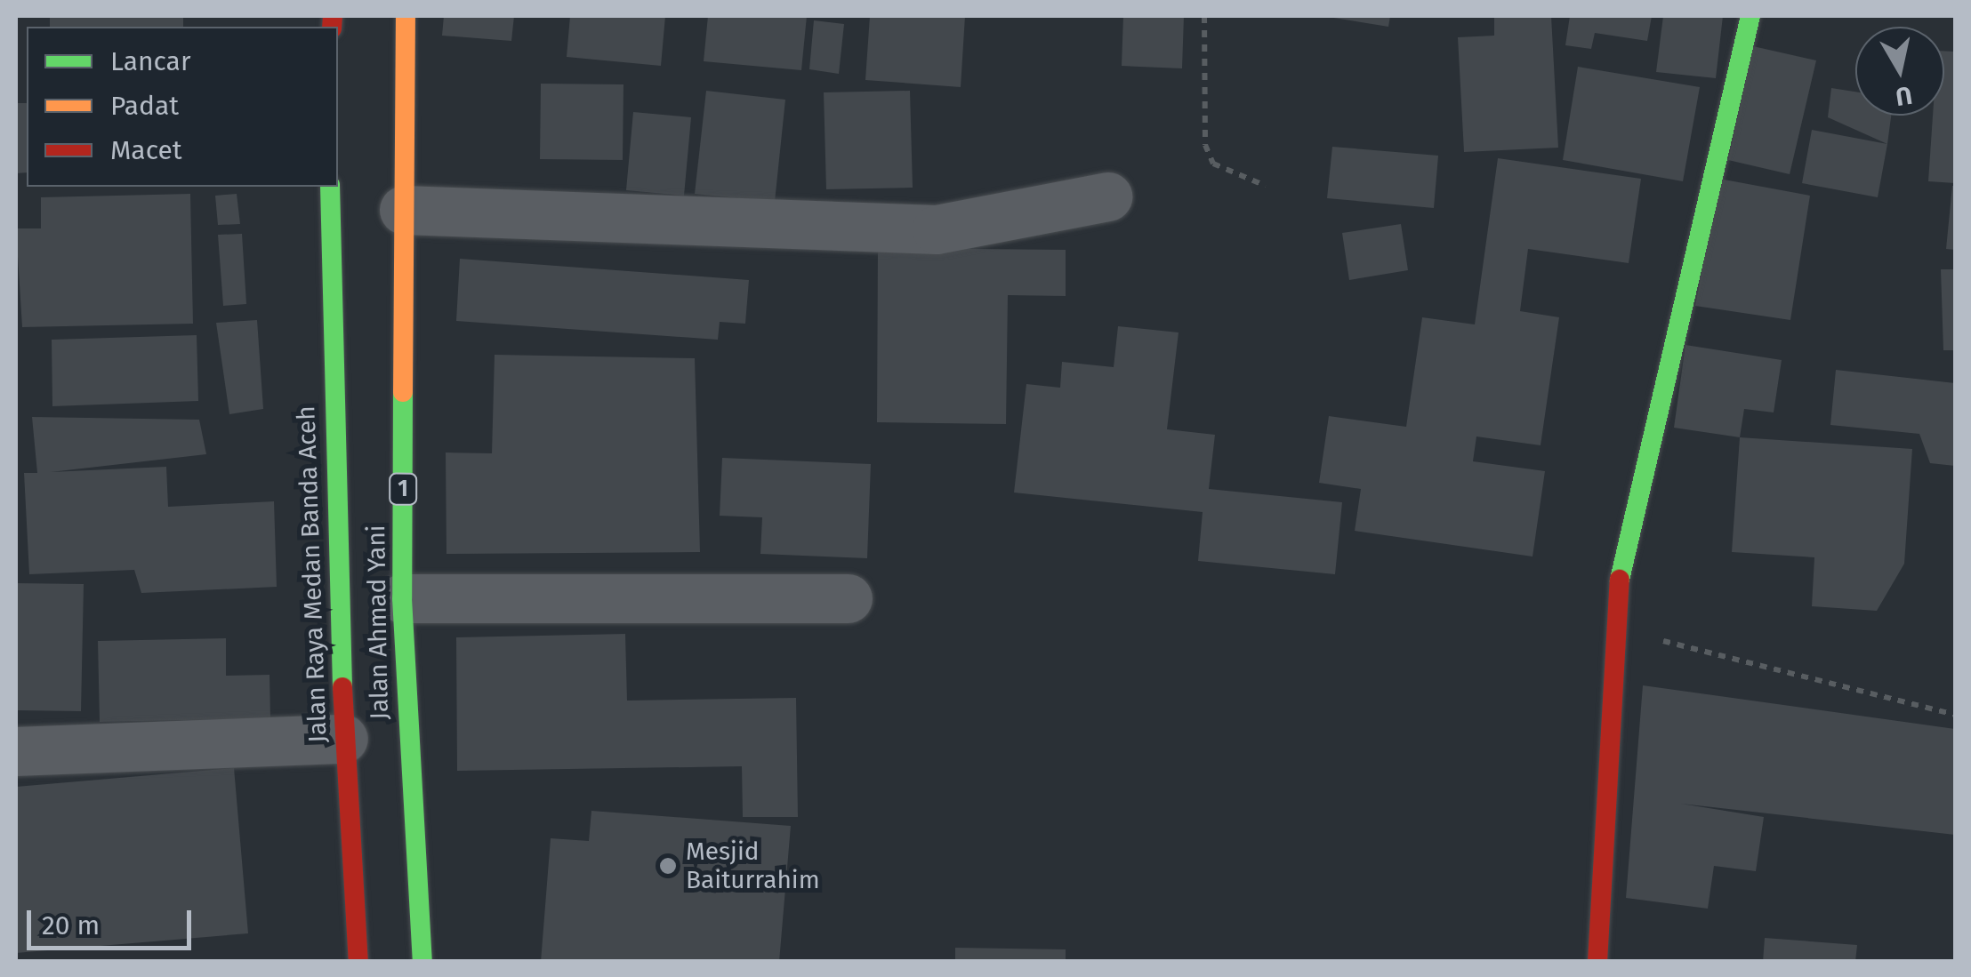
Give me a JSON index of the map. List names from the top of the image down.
{
  "streets": {
    "main road": ["1", "Jalan Raya Medan Banda Aceh", "Jalan Ahmad Yani"]
  },
  "places": ["Mesjid Baiturrahim"],
  "legend": ["Lancar", "Padat", "Macet"],
  "scale_bar": "20 m",
  "north": "bottom"
}
